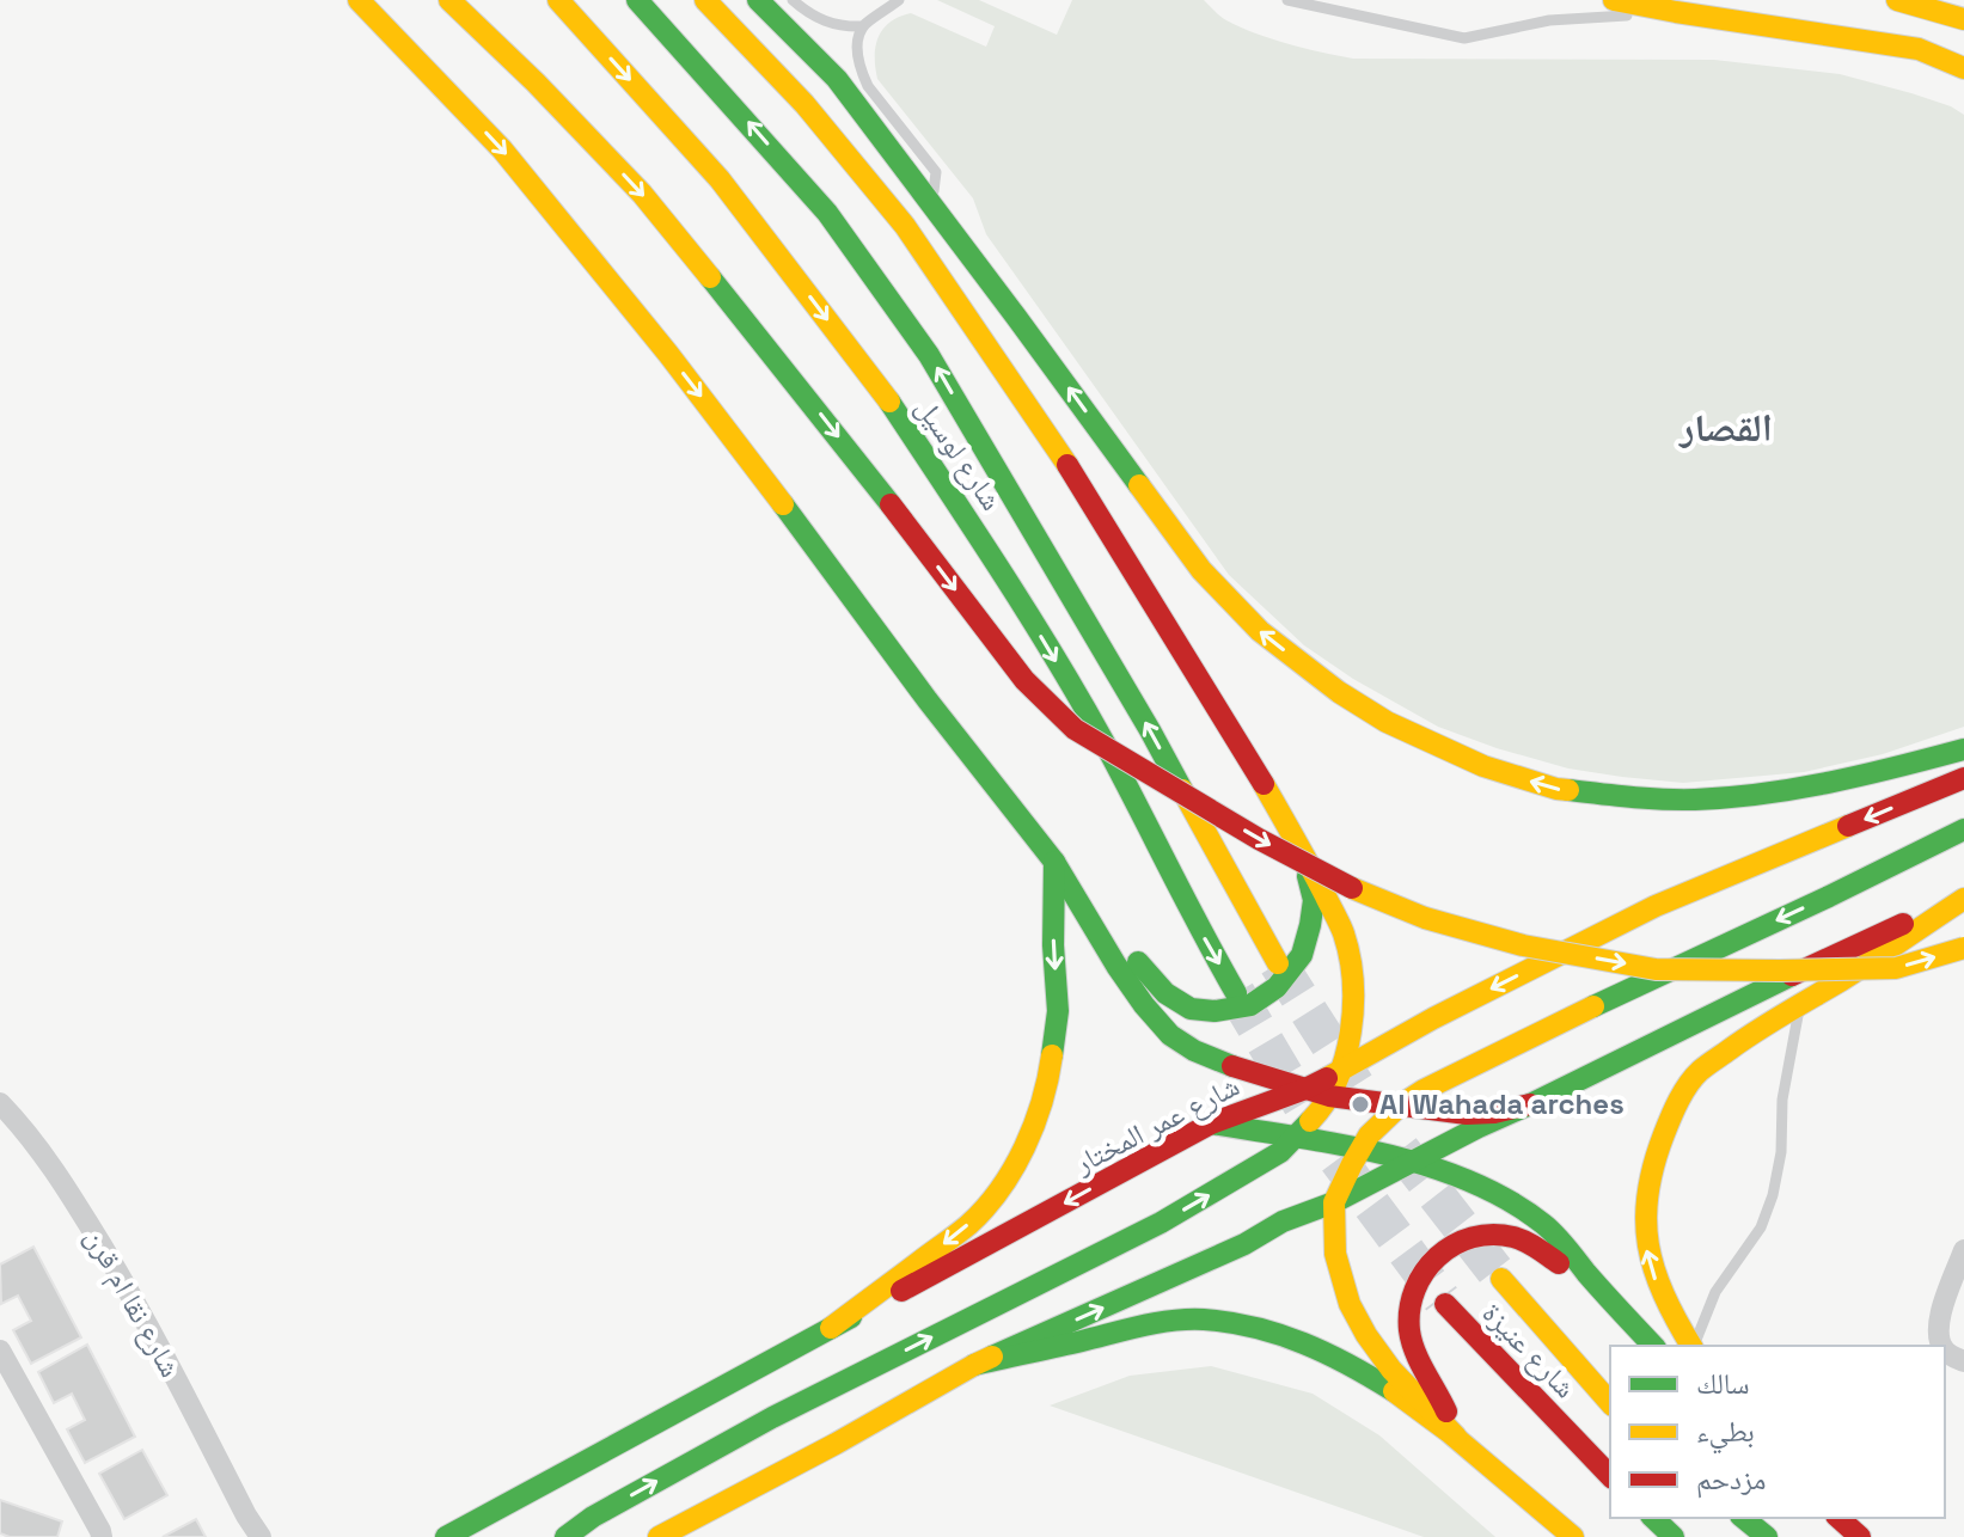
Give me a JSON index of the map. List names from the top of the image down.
{
  "streets": {
    "main road": ["شارع لوسيل", "شارع عمر المختار", "شارع عنيزة"],
    "street": ["شارع نقا ام قرن"]
  },
  "districts": ["القصار"],
  "places": ["Al Wahada arches"],
  "legend": ["سالك", "بطيء", "مزدحم"]
}
